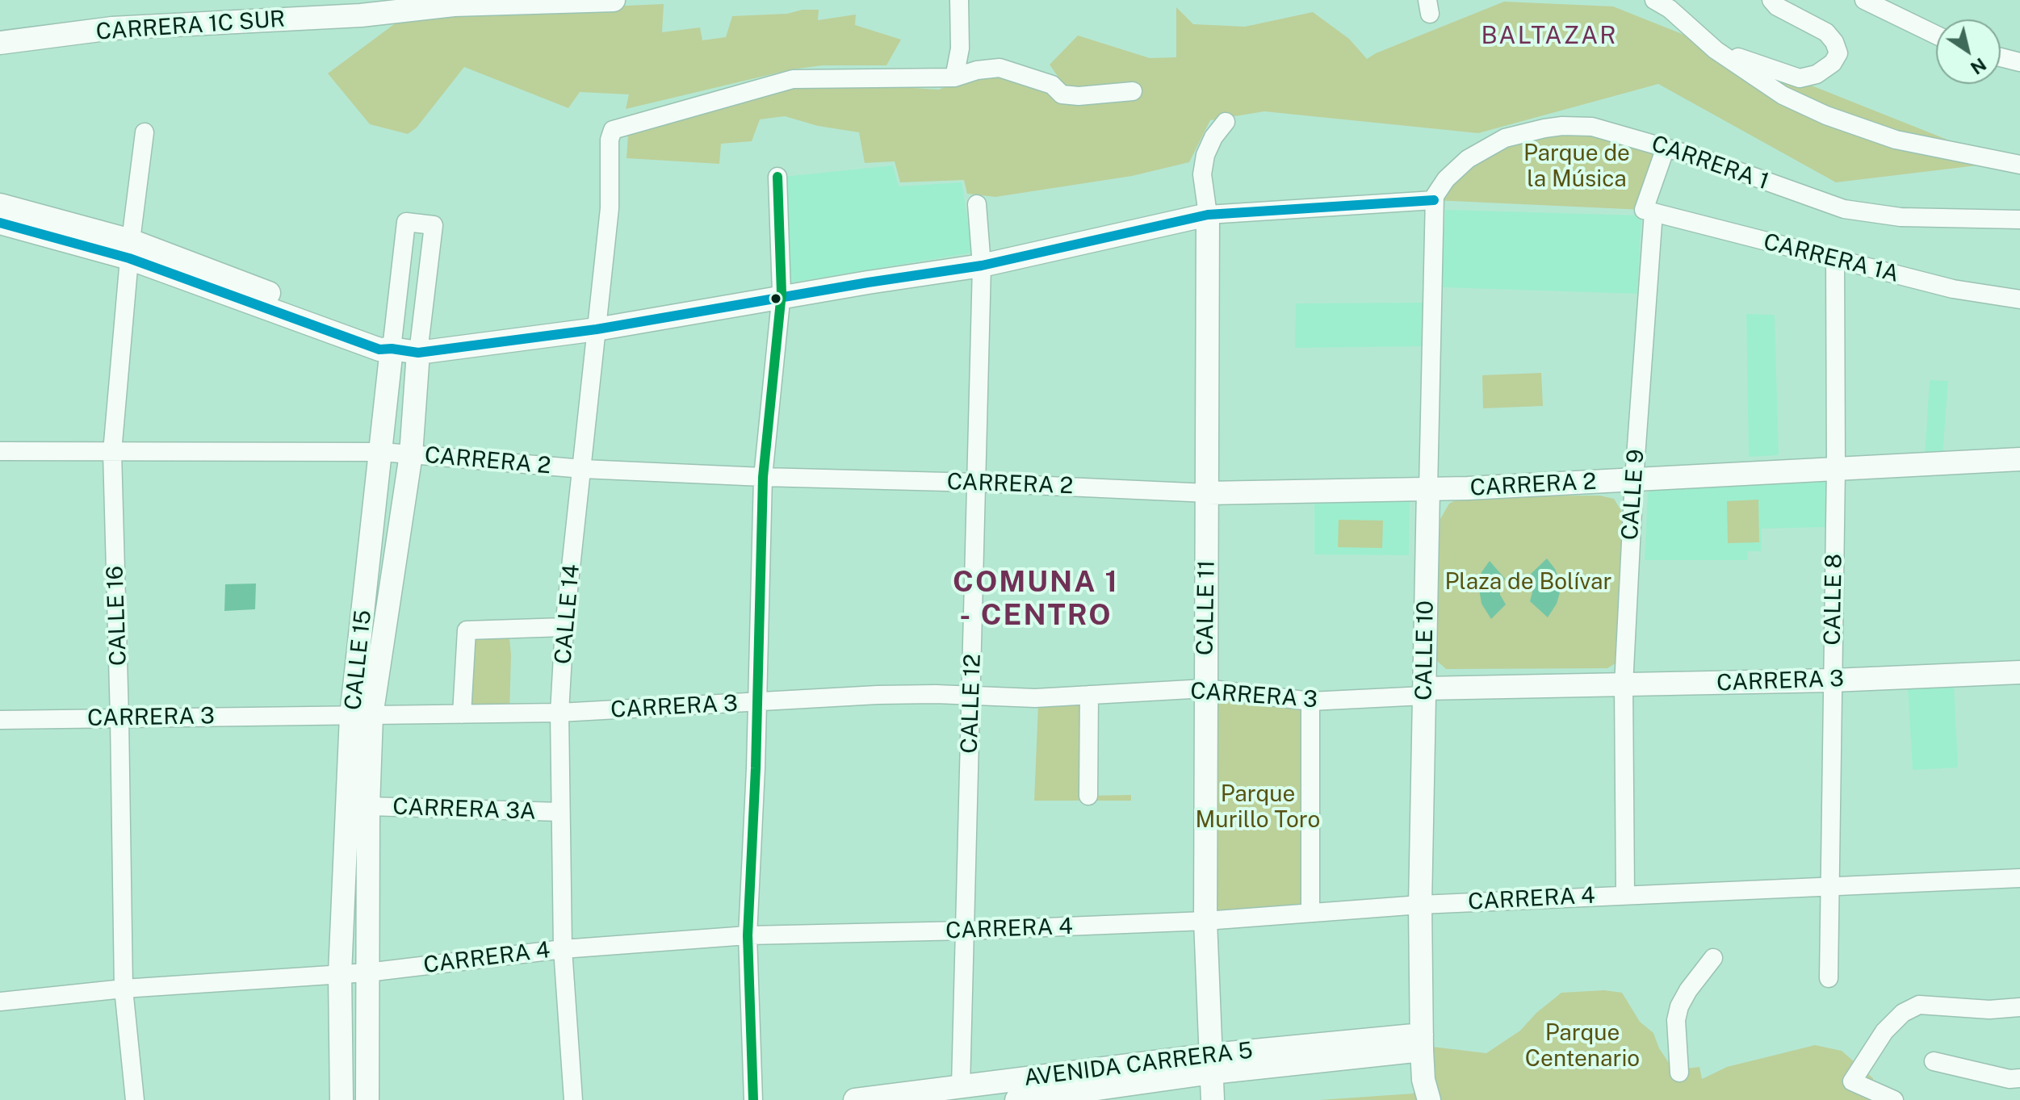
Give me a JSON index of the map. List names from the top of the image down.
{
  "streets": {
    "main road": [
      "CARRERA 1C SUR",
      "CARRERA 2",
      "CALLE 11",
      "CALLE 10",
      "CALLE 15",
      "CARRERA 3",
      "AVENIDA CARRERA 5"
    ],
    "street": [
      "CARRERA 1",
      "CARRERA 1A",
      "CALLE 9",
      "CALLE 8",
      "CALLE 14",
      "CALLE 16",
      "CALLE 12",
      "CARRERA 3A",
      "CARRERA 4"
    ]
  },
  "crossings": [
    ["CARRERA 1", "CALLE 9"],
    ["CARRERA 1", "CALLE 10"],
    ["CARRERA 1A", "CALLE 9"],
    ["CARRERA 1A", "CALLE 8"],
    ["CARRERA 2", "CALLE 9"],
    ["CARRERA 2", "CALLE 8"],
    ["CARRERA 2", "CALLE 11"],
    ["CARRERA 2", "CALLE 14"],
    ["CARRERA 2", "CALLE 16"],
    ["CARRERA 2", "CALLE 10"],
    ["CARRERA 2", "CALLE 15"],
    ["CARRERA 2", "CALLE 12"],
    ["CALLE 9", "CARRERA 3"],
    ["CALLE 9", "CARRERA 4"],
    ["CALLE 8", "CARRERA 3"],
    ["CALLE 8", "CARRERA 4"],
    ["CALLE 11", "CARRERA 3"],
    ["CALLE 11", "CARRERA 4"],
    ["CALLE 11", "AVENIDA CARRERA 5"],
    ["CALLE 14", "CARRERA 3"],
    ["CALLE 14", "CARRERA 3A"],
    ["CALLE 14", "CARRERA 4"],
    ["CALLE 16", "CARRERA 3"],
    ["CALLE 16", "CARRERA 4"],
    ["CALLE 10", "CARRERA 3"],
    ["CALLE 10", "CARRERA 4"],
    ["CALLE 10", "AVENIDA CARRERA 5"],
    ["CALLE 15", "CARRERA 3"],
    ["CALLE 15", "CARRERA 3A"],
    ["CALLE 15", "CARRERA 4"],
    ["CARRERA 3", "CALLE 12"],
    ["CALLE 12", "CARRERA 4"],
    ["CALLE 12", "AVENIDA CARRERA 5"]
  ],
  "districts": ["BALTAZAR", "COMUNA 1 - CENTRO"],
  "parks": [
    "Parque de la Música",
    "Plaza de Bolívar",
    "Parque Murillo Toro",
    "Parque Centenario"
  ],
  "north": "bottom right"
}
